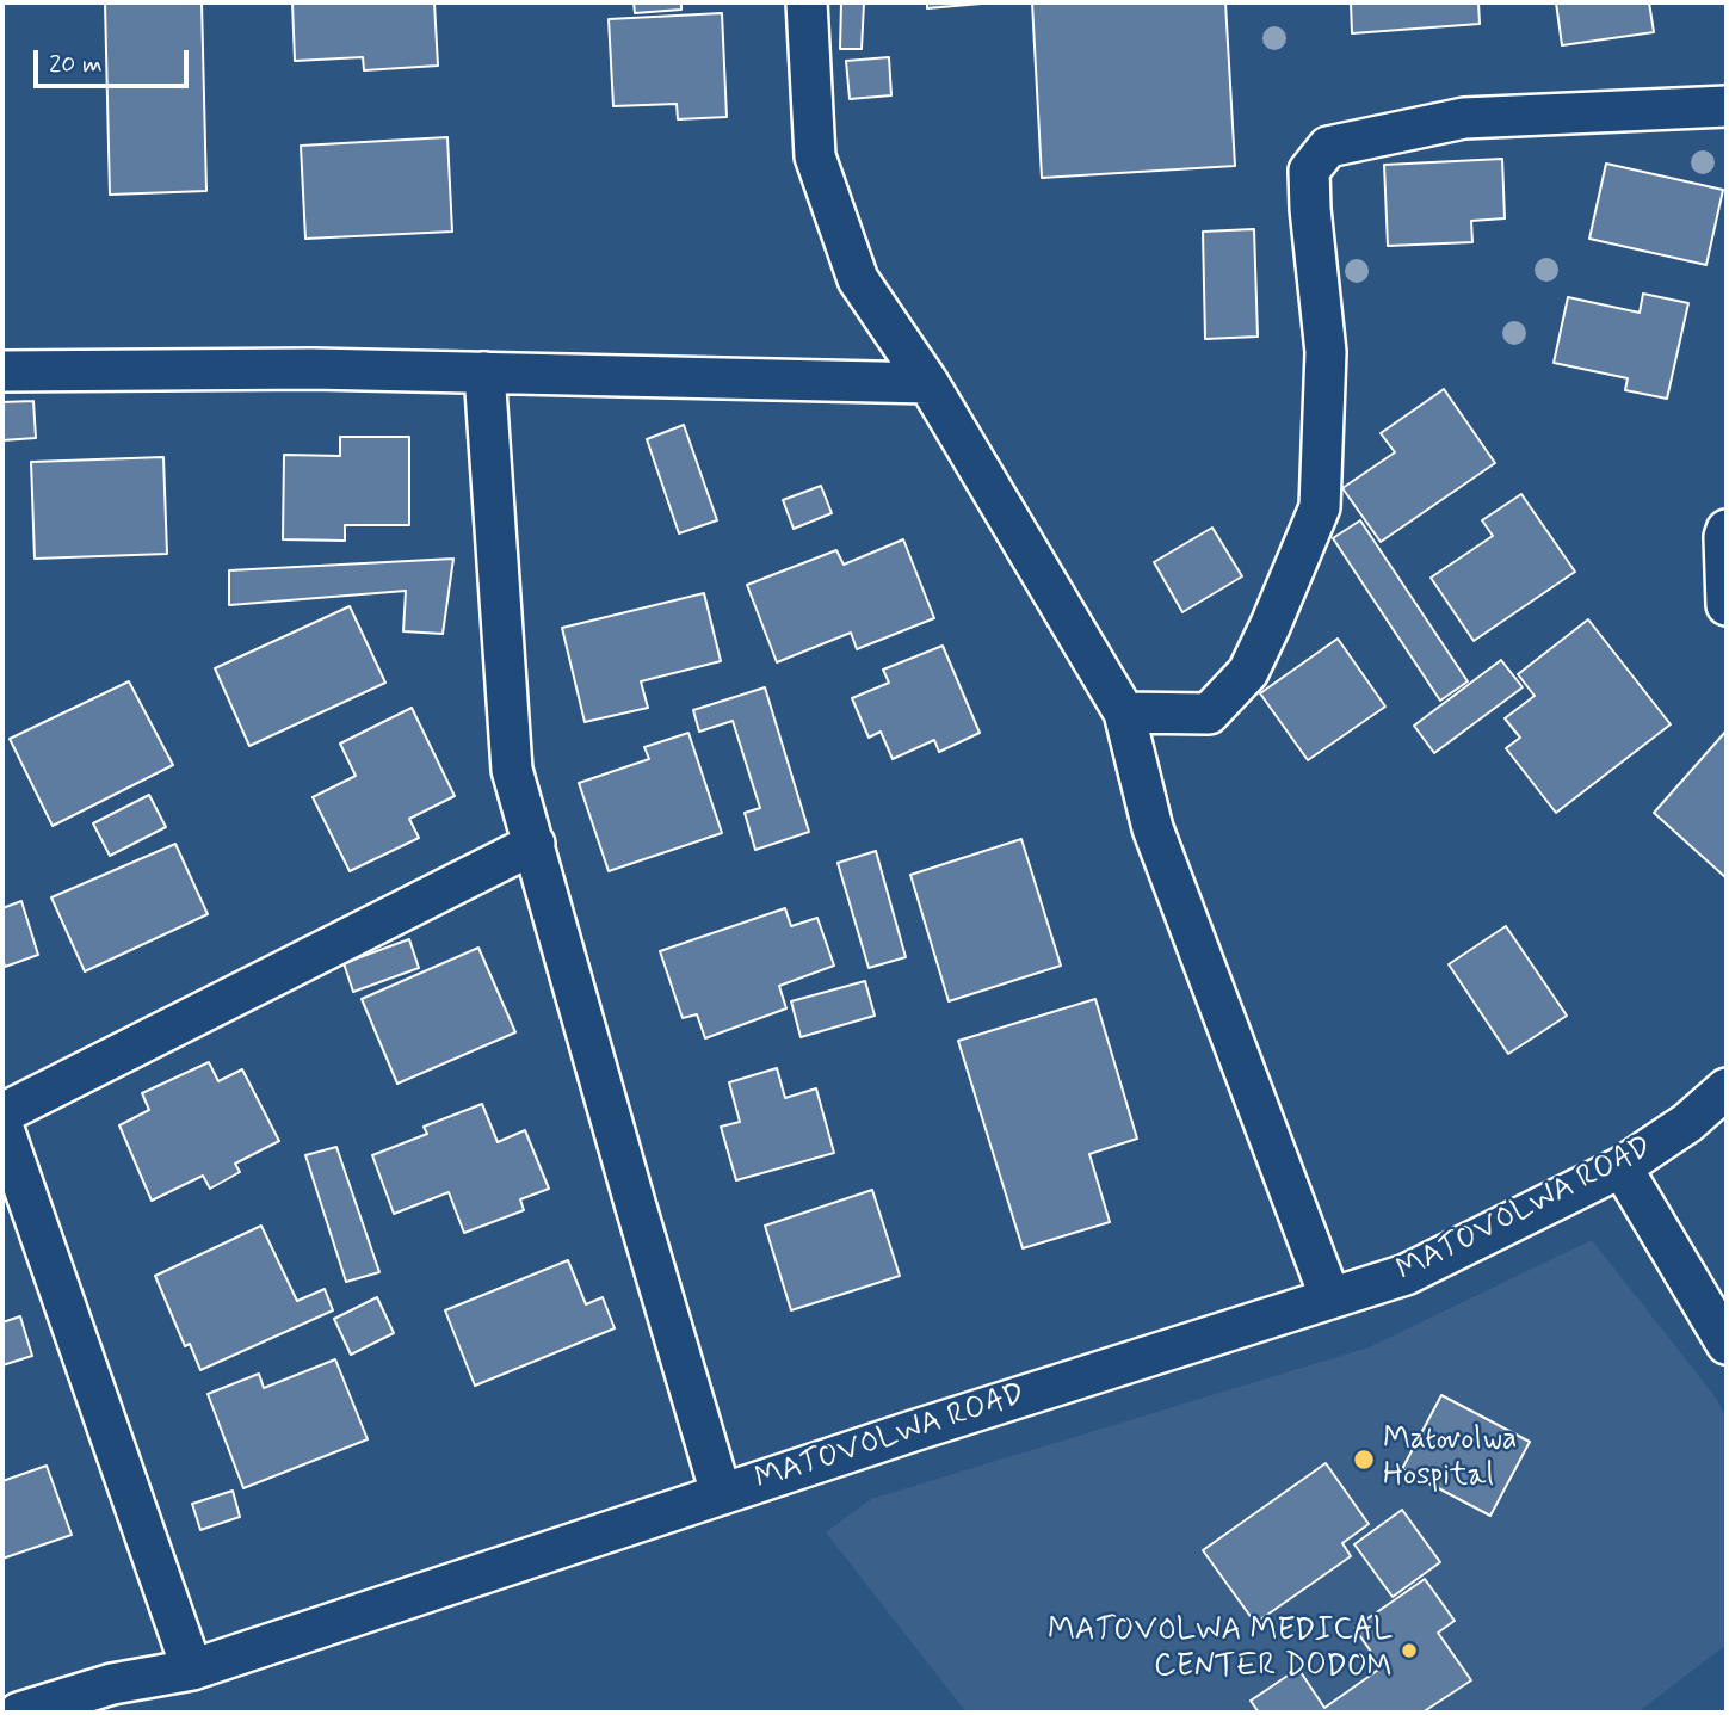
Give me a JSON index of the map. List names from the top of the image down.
{
  "streets": {
    "street": ["MATOVOLWA ROAD"]
  },
  "places": ["Matovolwa Hospital", "MATOVOLWA MEDICAL CENTER DODOM"],
  "scale_bar": "20 m"
}
